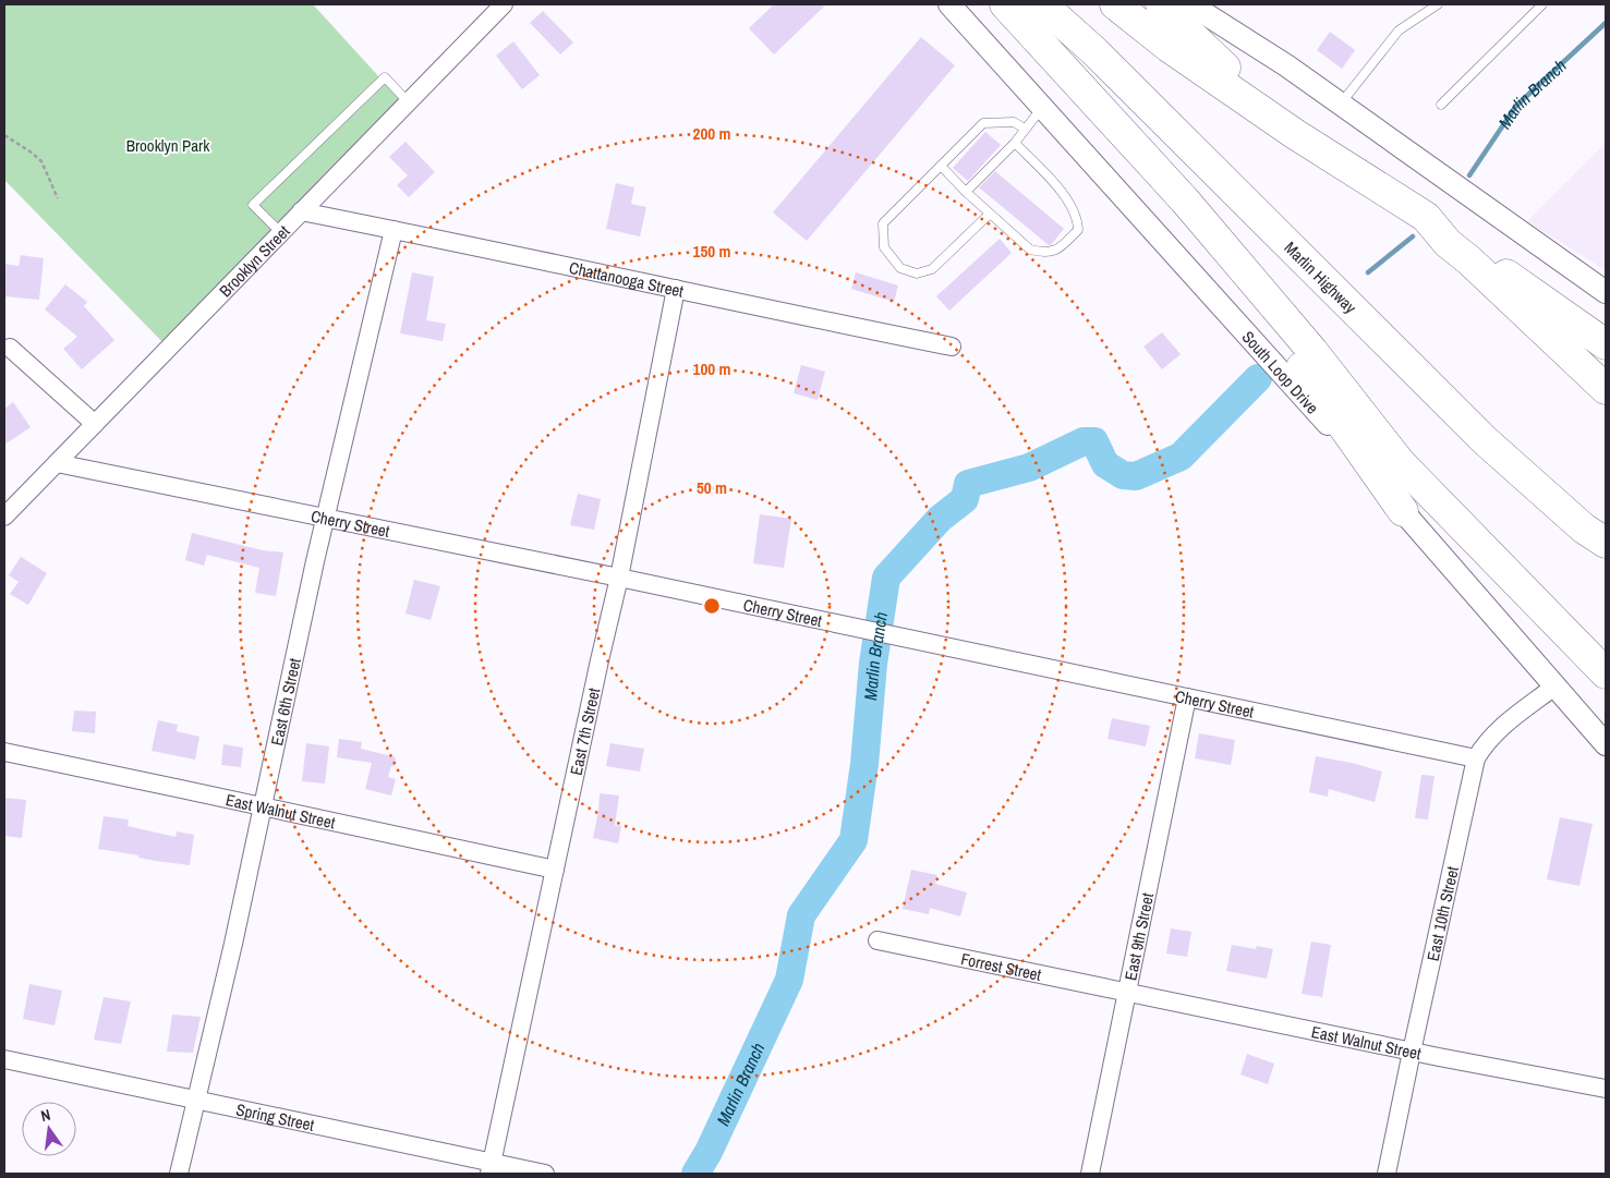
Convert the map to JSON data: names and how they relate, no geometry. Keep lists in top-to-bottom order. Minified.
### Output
{"streets":{"highway":["Marlin Highway"],"street":["Brooklyn Street","Chattanooga Street","South Loop Drive","Cherry Street","East 6th Street","East 7th Street","East Walnut Street","East 10th Street","East 9th Street","Forrest Street","Spring Street"]},"crossings":[["Brooklyn Street","Chattanooga Street"],["Brooklyn Street","Cherry Street"],["Chattanooga Street","East 6th Street"],["Chattanooga Street","East 7th Street"],["South Loop Drive","East 10th Street"],["Cherry Street","East 6th Street"],["Cherry Street","East 7th Street"],["Cherry Street","East 10th Street"],["Cherry Street","East 9th Street"],["East 6th Street","East Walnut Street"],["East 6th Street","Spring Street"],["East 7th Street","East Walnut Street"],["East 7th Street","Spring Street"],["East Walnut Street","East 10th Street"],["East Walnut Street","East 9th Street"],["East Walnut Street","Forrest Street"],["East 9th Street","Forrest Street"]],"water":["Marlin Branch"],"parks":["Brooklyn Park"],"north":"top","rings":["200 m","150 m","100 m","50 m"]}
